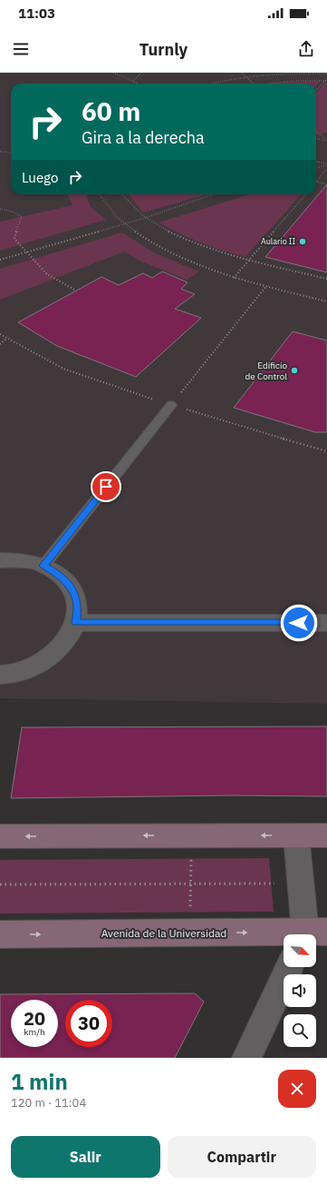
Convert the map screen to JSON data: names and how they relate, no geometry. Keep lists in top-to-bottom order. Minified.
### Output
{"streets":{"main road":["Avenida de la Universidad"]},"places":["Aulario II","Edificio de Control"],"north":"bottom right","page":{"status":"11:03","header":"Turnly","turn":["60 m","Gira a la derecha"],"then":"Luego","speed":"20 km/h","limit":"30","heading":["1 min","120 m · 11:04"],"buttons":["Salir","Compartir"]}}
